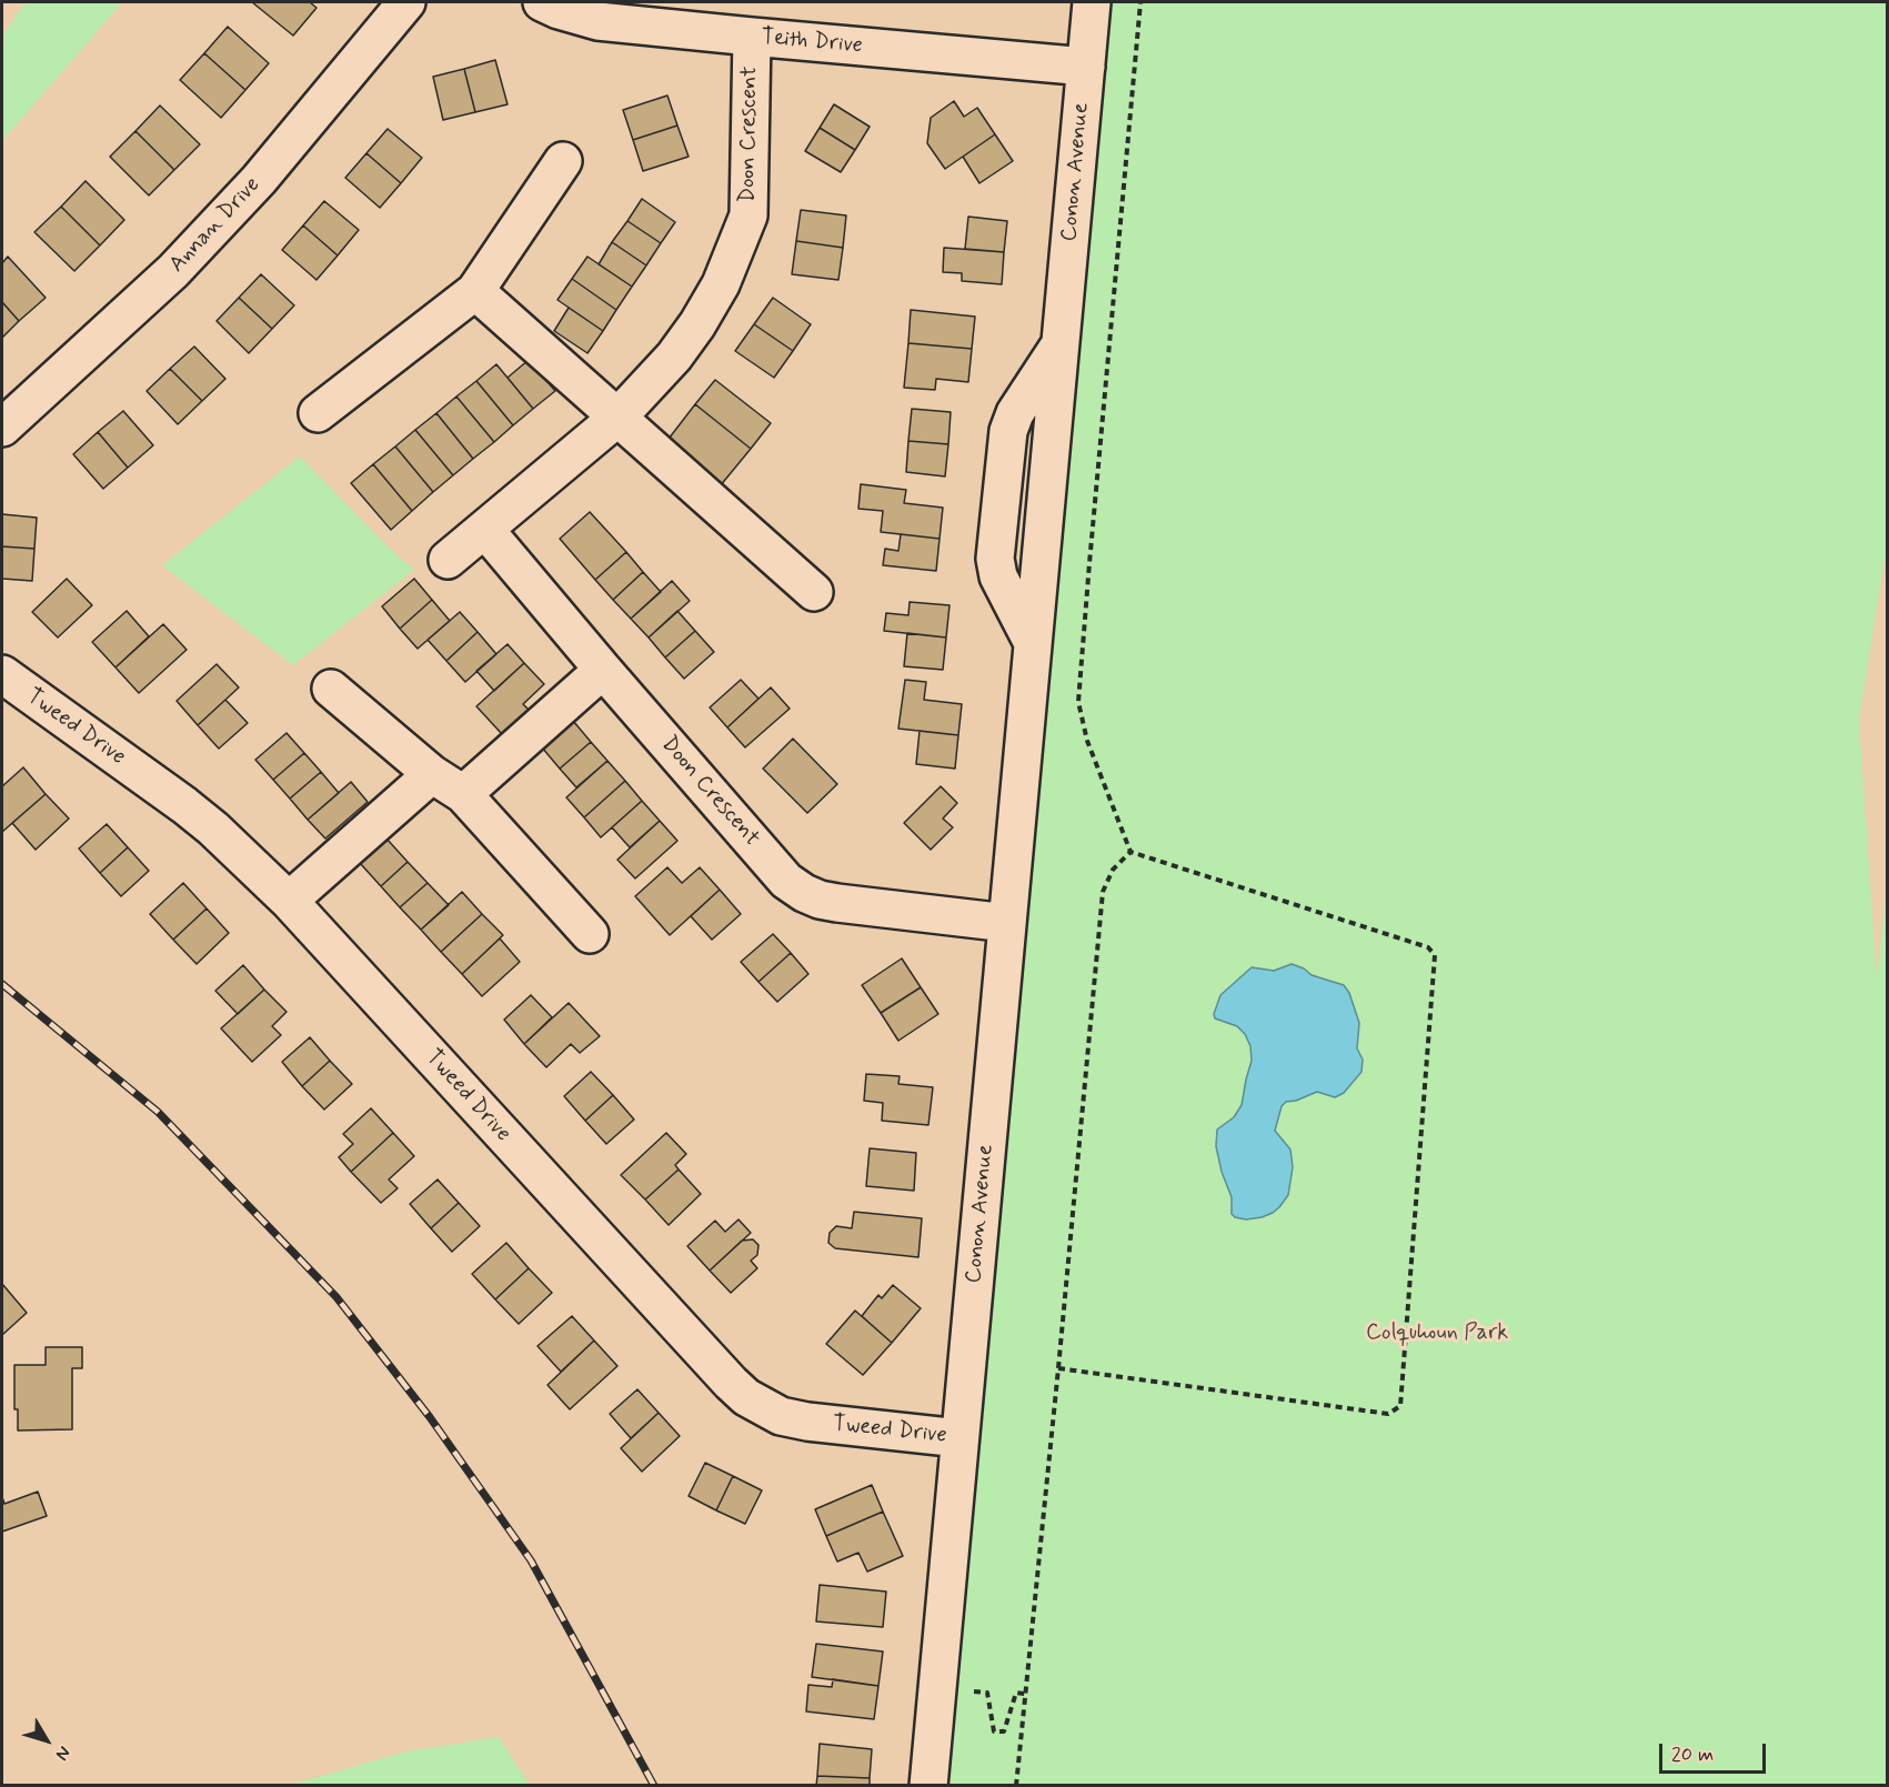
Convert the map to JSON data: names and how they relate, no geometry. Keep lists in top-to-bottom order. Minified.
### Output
{"streets":{"street":["Teith Drive","Doon Crescent","Conon Avenue","Annan Drive","Tweed Drive"]},"crossings":[["Teith Drive","Doon Crescent"],["Teith Drive","Conon Avenue"],["Doon Crescent","Conon Avenue"],["Conon Avenue","Tweed Drive"]],"parks":["Colquhoun Park"],"scale_bar":"20 m","north":"bottom right"}
